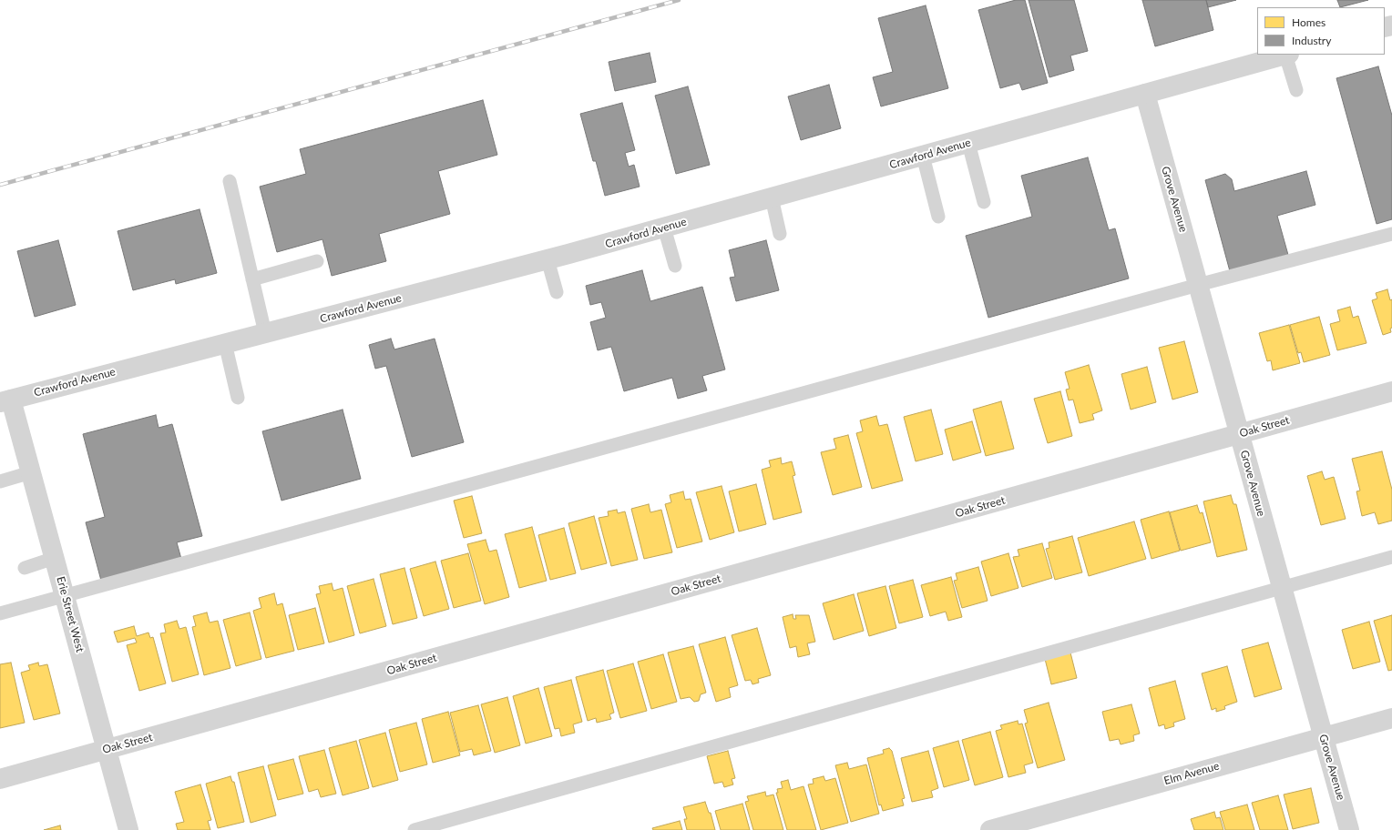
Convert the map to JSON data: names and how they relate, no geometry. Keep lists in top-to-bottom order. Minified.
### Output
{"streets":{"street":["Crawford Avenue","Grove Avenue","Oak Street","Erie Street West","Elm Avenue"]},"crossings":[["Crawford Avenue","Grove Avenue"],["Crawford Avenue","Erie Street West"],["Grove Avenue","Oak Street"],["Grove Avenue","Elm Avenue"],["Oak Street","Erie Street West"]],"legend":["Homes","Industry"]}
